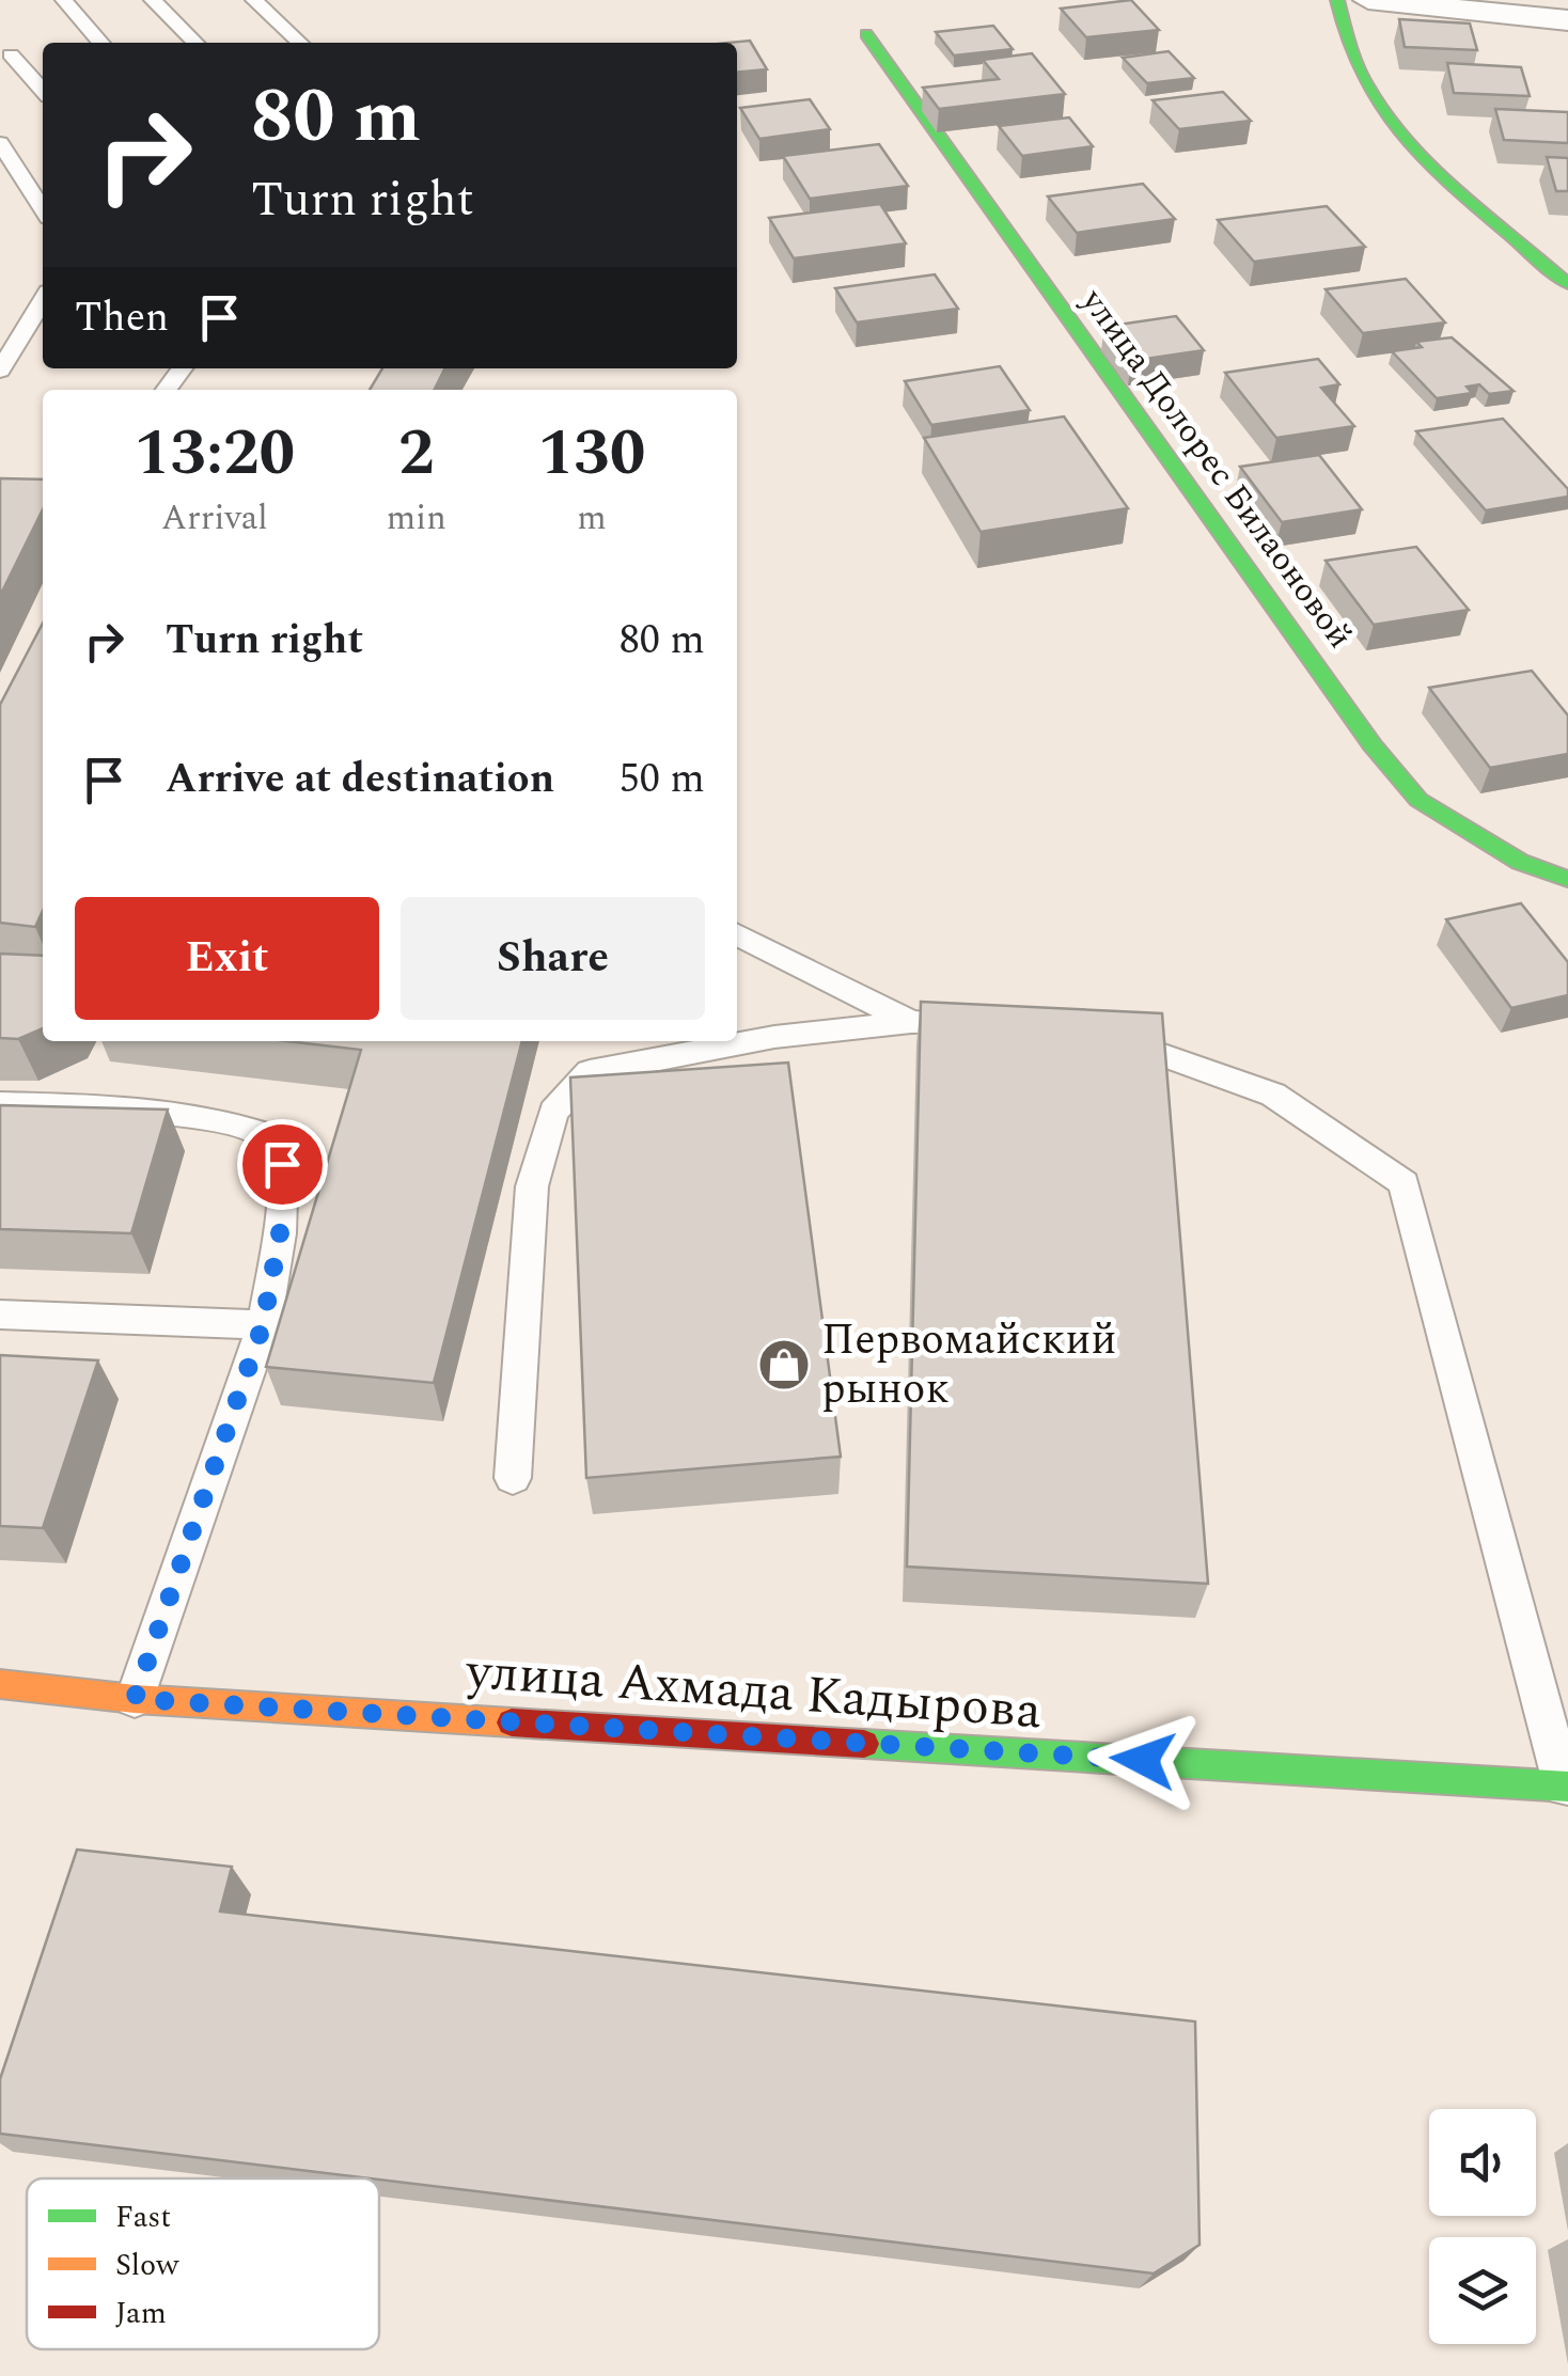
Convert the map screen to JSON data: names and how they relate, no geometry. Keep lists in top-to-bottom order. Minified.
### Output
{"streets":{"street":["улица Долорес Билаоновой","улица Ахмада Кадырова"]},"places":{"shop":["Первомайский рынок"]},"legend":["Fast","Slow","Jam"],"page":{"turn":["80 m","Turn right"],"then":"Then","eta":["13:20","Arrival","2","min","130","m"],"list":[{"name":"Turn right","value":"80 m"},{"name":"Arrive at destination","value":"50 m"}],"buttons":["Exit","Share"]}}
